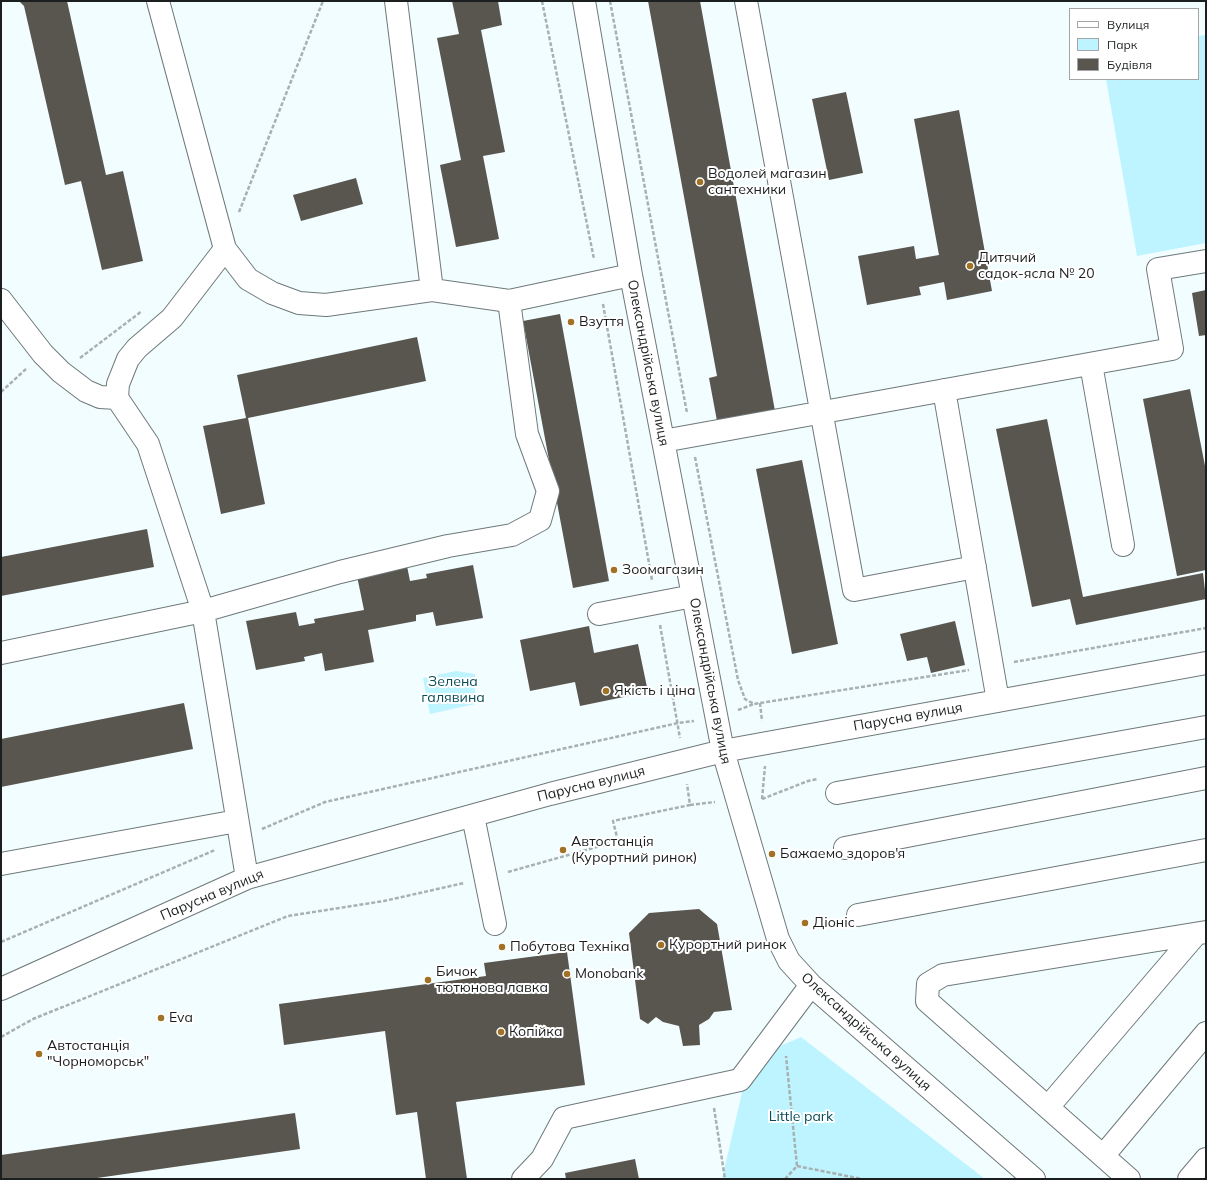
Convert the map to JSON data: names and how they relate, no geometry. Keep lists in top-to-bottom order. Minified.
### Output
{"streets":{"street":["Олександрійська вулиця","Парусна вулиця"]},"crossings":[["Олександрійська вулиця","Парусна вулиця"]],"parks":["Зелена галявина","Little park"],"places":["Водолей магазин сантехники","Дитячий садок-ясла № 20","Взуття","Зоомагазин","Якість і ціна","Автостанція (Курортний ринок)","Бажаемо здоров'я","Діоніс","Курортний ринок","Побутова Техніка","Monobank","Бичок тютюнова лавка","Eva","Копійка","Автостанція \"Чорноморськ\""],"legend":["Вулиця","Парк","Будівля"]}
